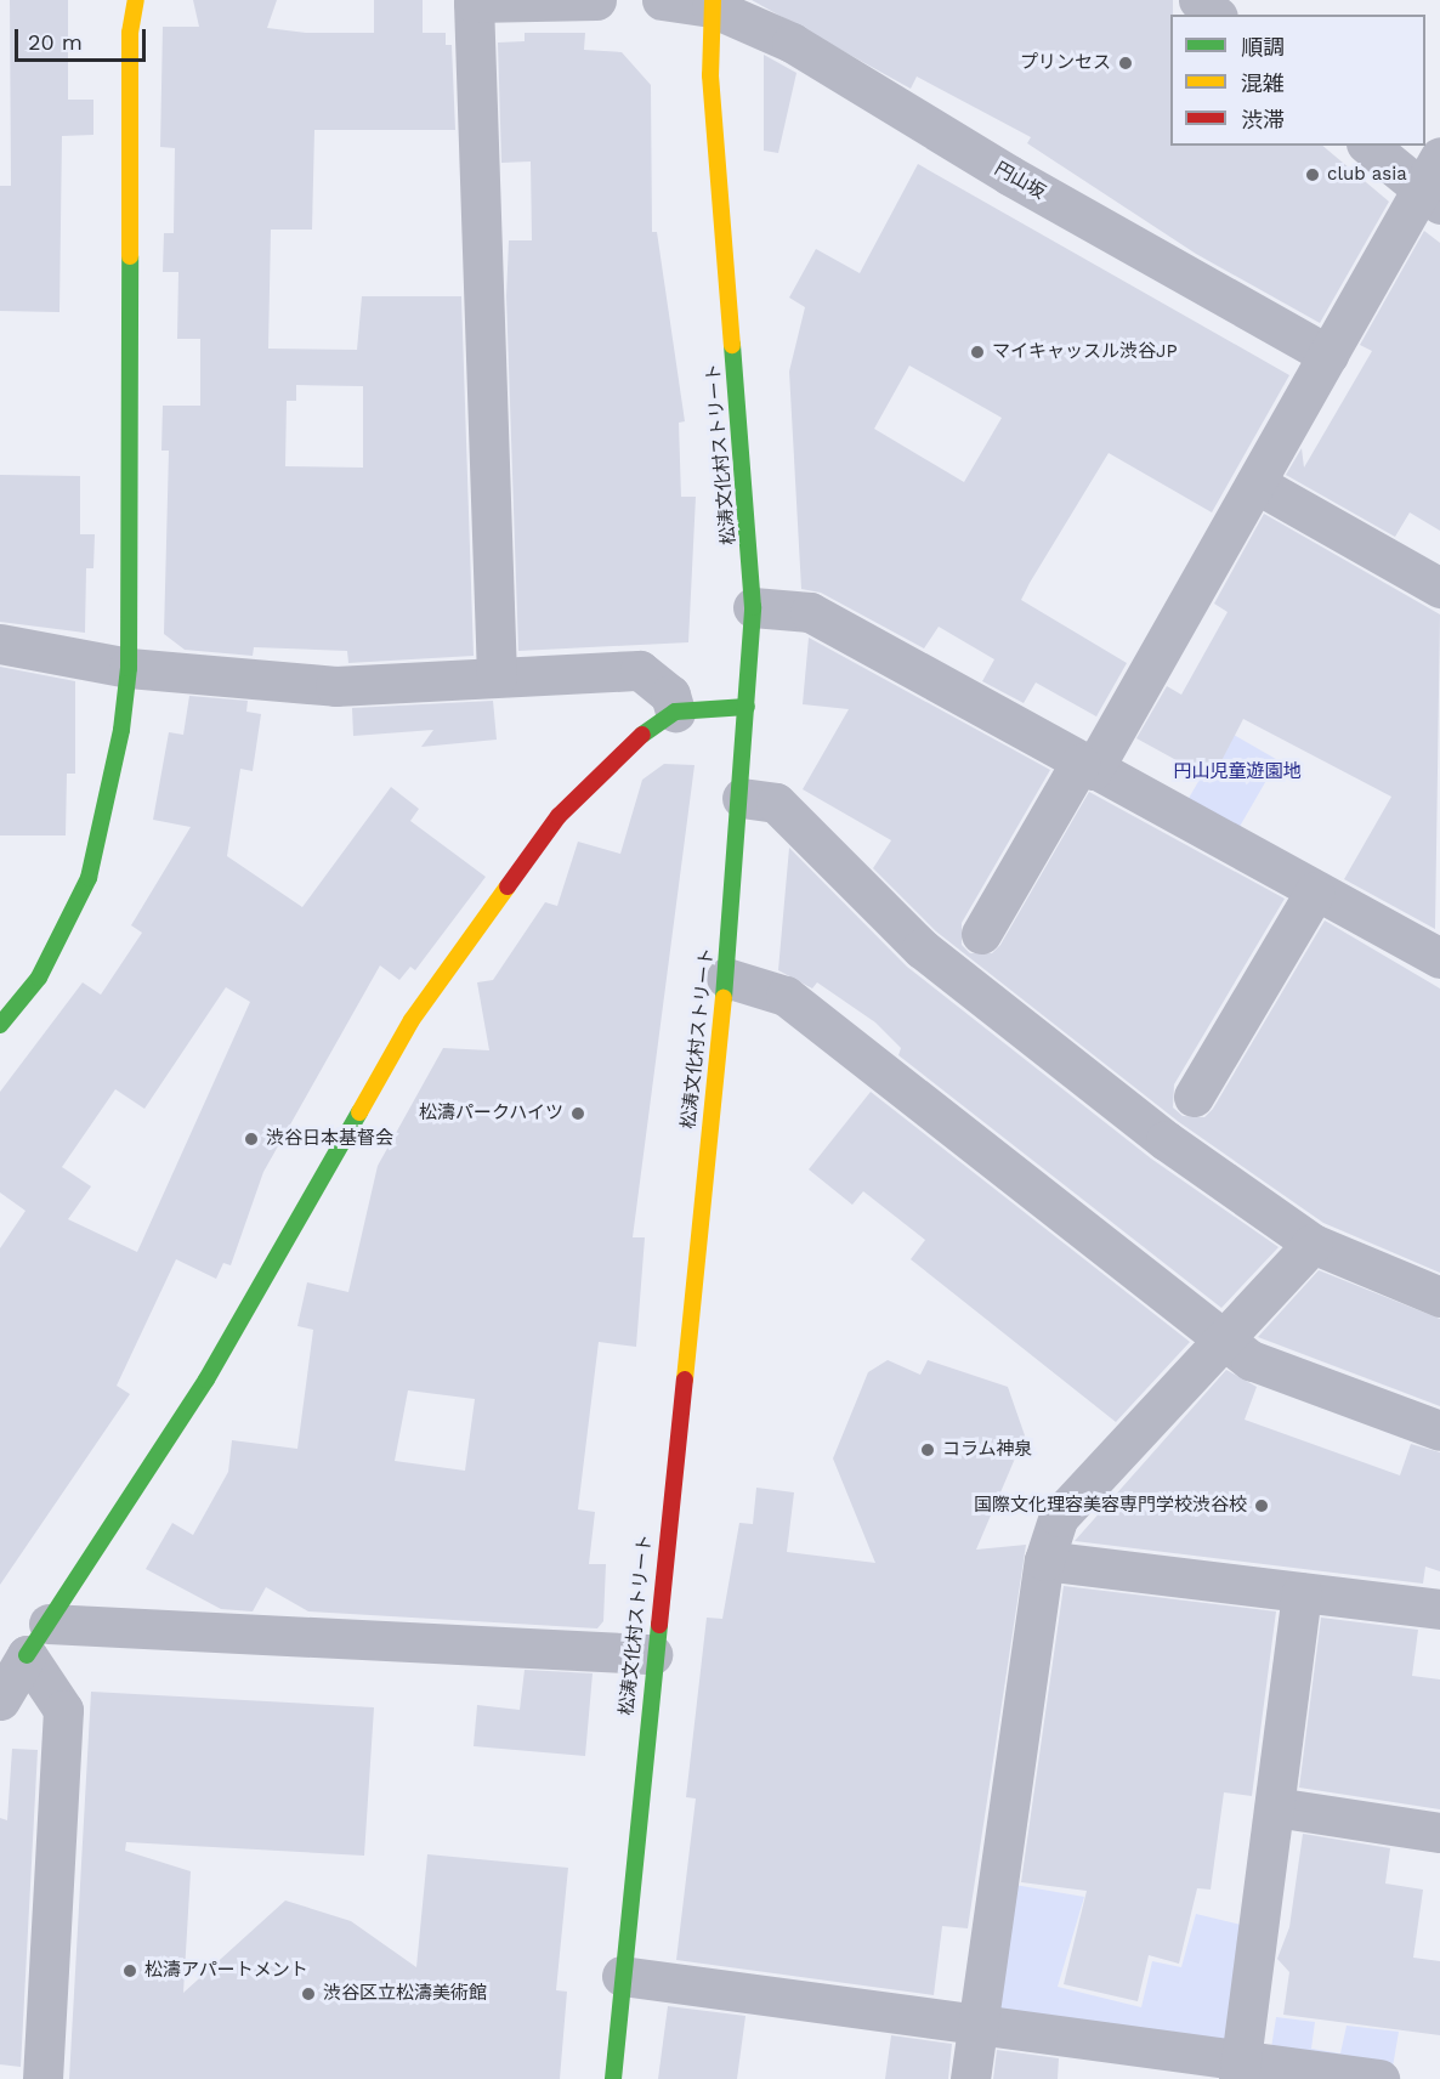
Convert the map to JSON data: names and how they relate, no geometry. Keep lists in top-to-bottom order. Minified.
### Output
{"streets":{"street":["円山坂","松涛文化村ストリート"]},"crossings":[["円山坂","松涛文化村ストリート"]],"parks":["円山児童遊園地"],"places":["プリンセス","club asia","マイキャッスル渋谷JP","松濤パークハイツ","渋谷日本基督会","コラム神泉","国際文化理容美容専門学校渋谷校","松濤アパートメント","渋谷区立松濤美術館"],"legend":["順調","混雑","渋滞"],"scale_bar":"20 m"}
